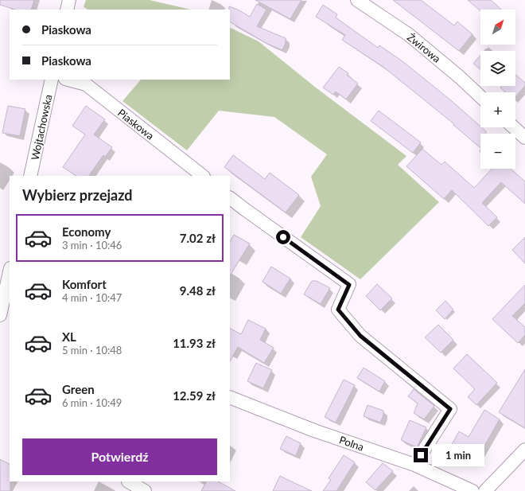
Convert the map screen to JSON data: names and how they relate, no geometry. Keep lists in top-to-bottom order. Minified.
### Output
{"streets":{"street":["Żwirowa","Piaskowa","Wojtachowska","Polna"]},"north":"top right","page":{"map_buttons":["+","−"],"banner":["Piaskowa","Piaskowa"],"heading":"Wybierz przejazd","list":[{"name":"Economy","note":"3 min · 10:46","value":"7.02 zł"},{"name":"Komfort","note":"4 min · 10:47","value":"9.48 zł"},{"name":"XL","note":"5 min · 10:48","value":"11.93 zł"},{"name":"Green","note":"6 min · 10:49","value":"12.59 zł"}],"buttons":"Potwierdź","bubble":"1 min"}}
